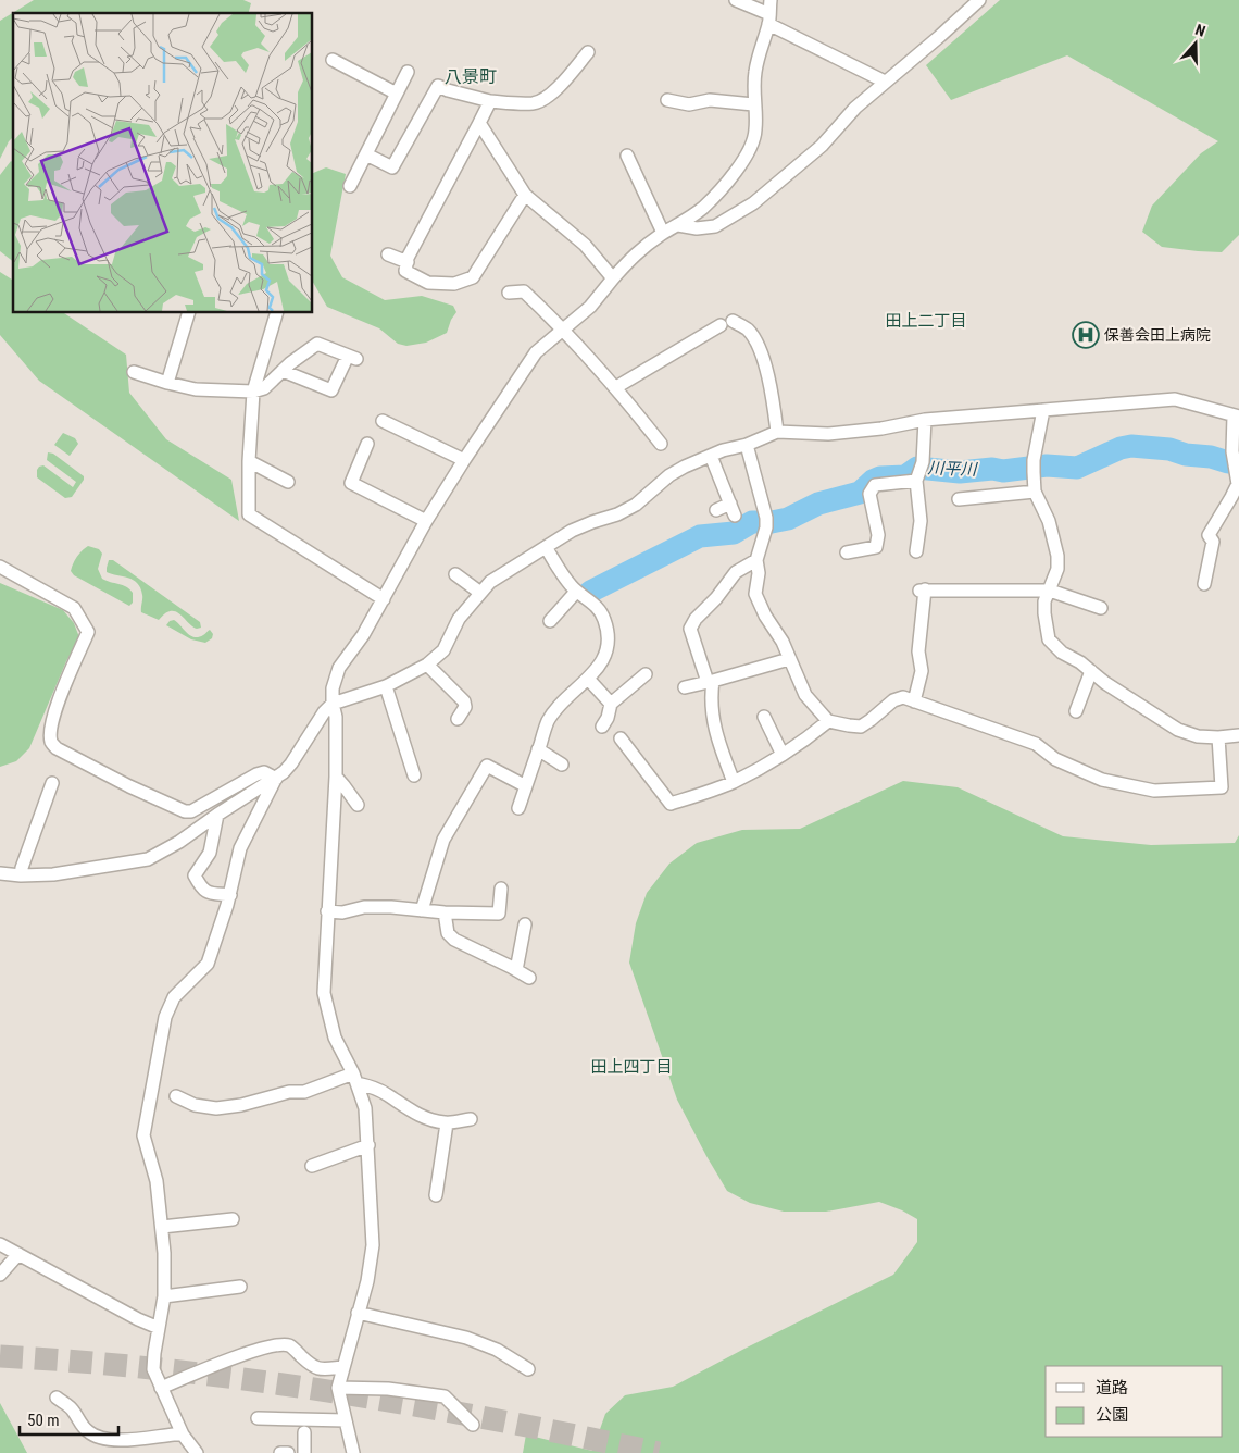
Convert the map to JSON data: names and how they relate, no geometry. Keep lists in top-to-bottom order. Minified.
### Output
{"districts":["八景町","田上二丁目","田上四丁目"],"water":["川平川"],"places":{"hospital":["保善会田上病院"]},"legend":["道路","公園"],"scale_bar":"50 m","north":"top"}
